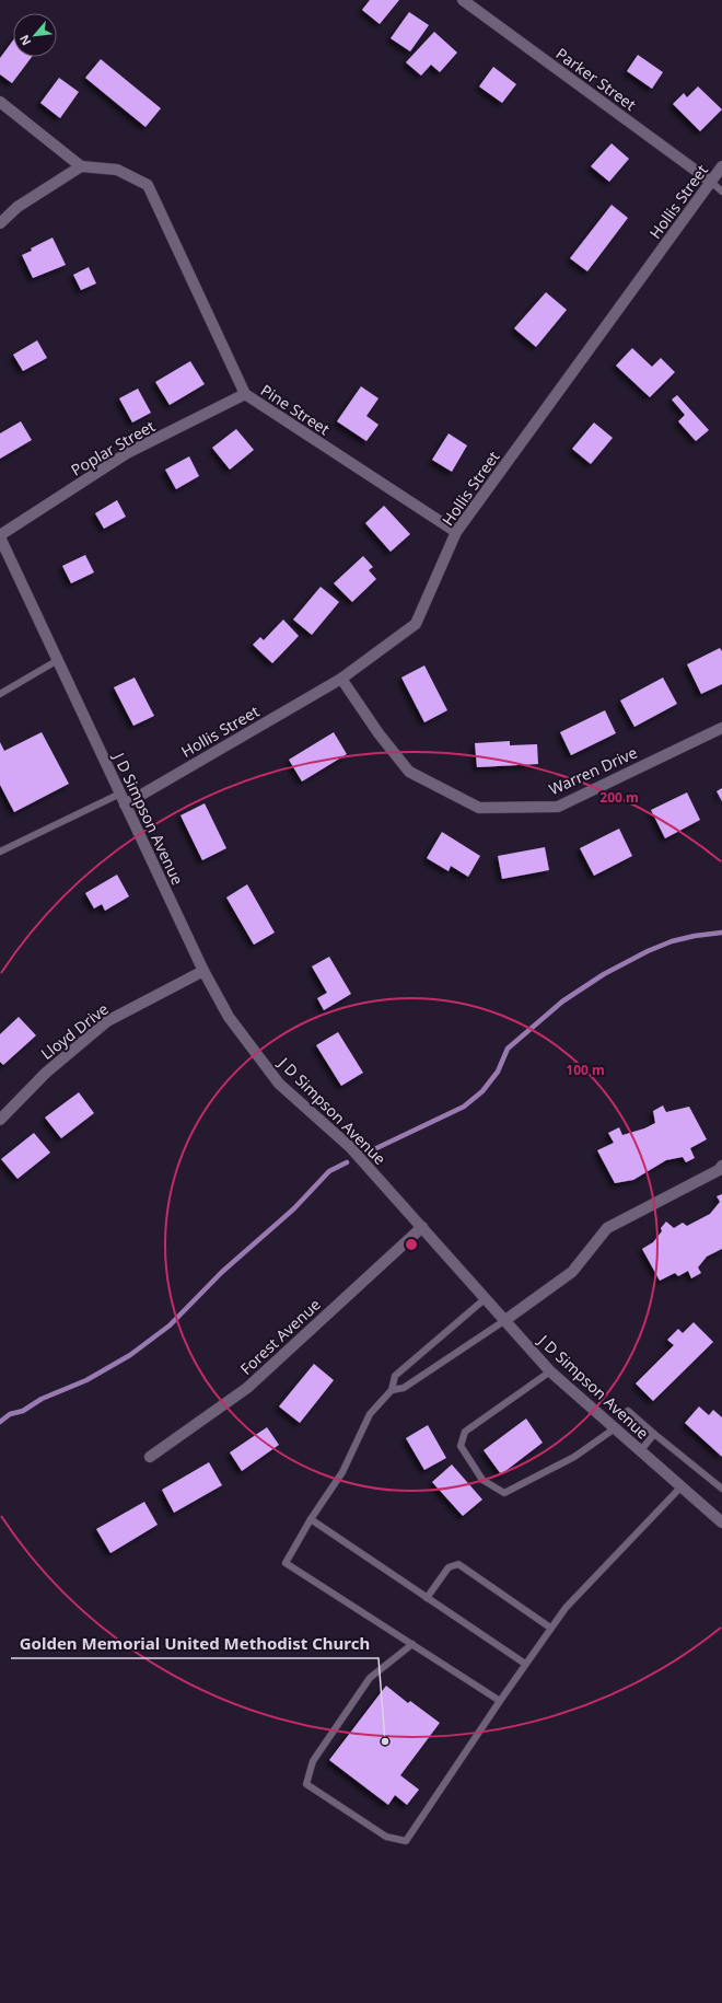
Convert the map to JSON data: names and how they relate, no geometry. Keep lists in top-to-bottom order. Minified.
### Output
{"streets":{"street":["Parker Street","Hollis Street","Pine Street","Poplar Street","Warren Drive","J D Simpson Avenue","Lloyd Drive","Forest Avenue"]},"crossings":[["Parker Street","Hollis Street"],["Hollis Street","Pine Street"],["Hollis Street","Warren Drive"],["Hollis Street","J D Simpson Avenue"],["Pine Street","Poplar Street"],["Poplar Street","J D Simpson Avenue"],["J D Simpson Avenue","Lloyd Drive"],["J D Simpson Avenue","Forest Avenue"]],"places":["Golden Memorial United Methodist Church"],"north":"bottom left","rings":["200 m","100 m"]}
